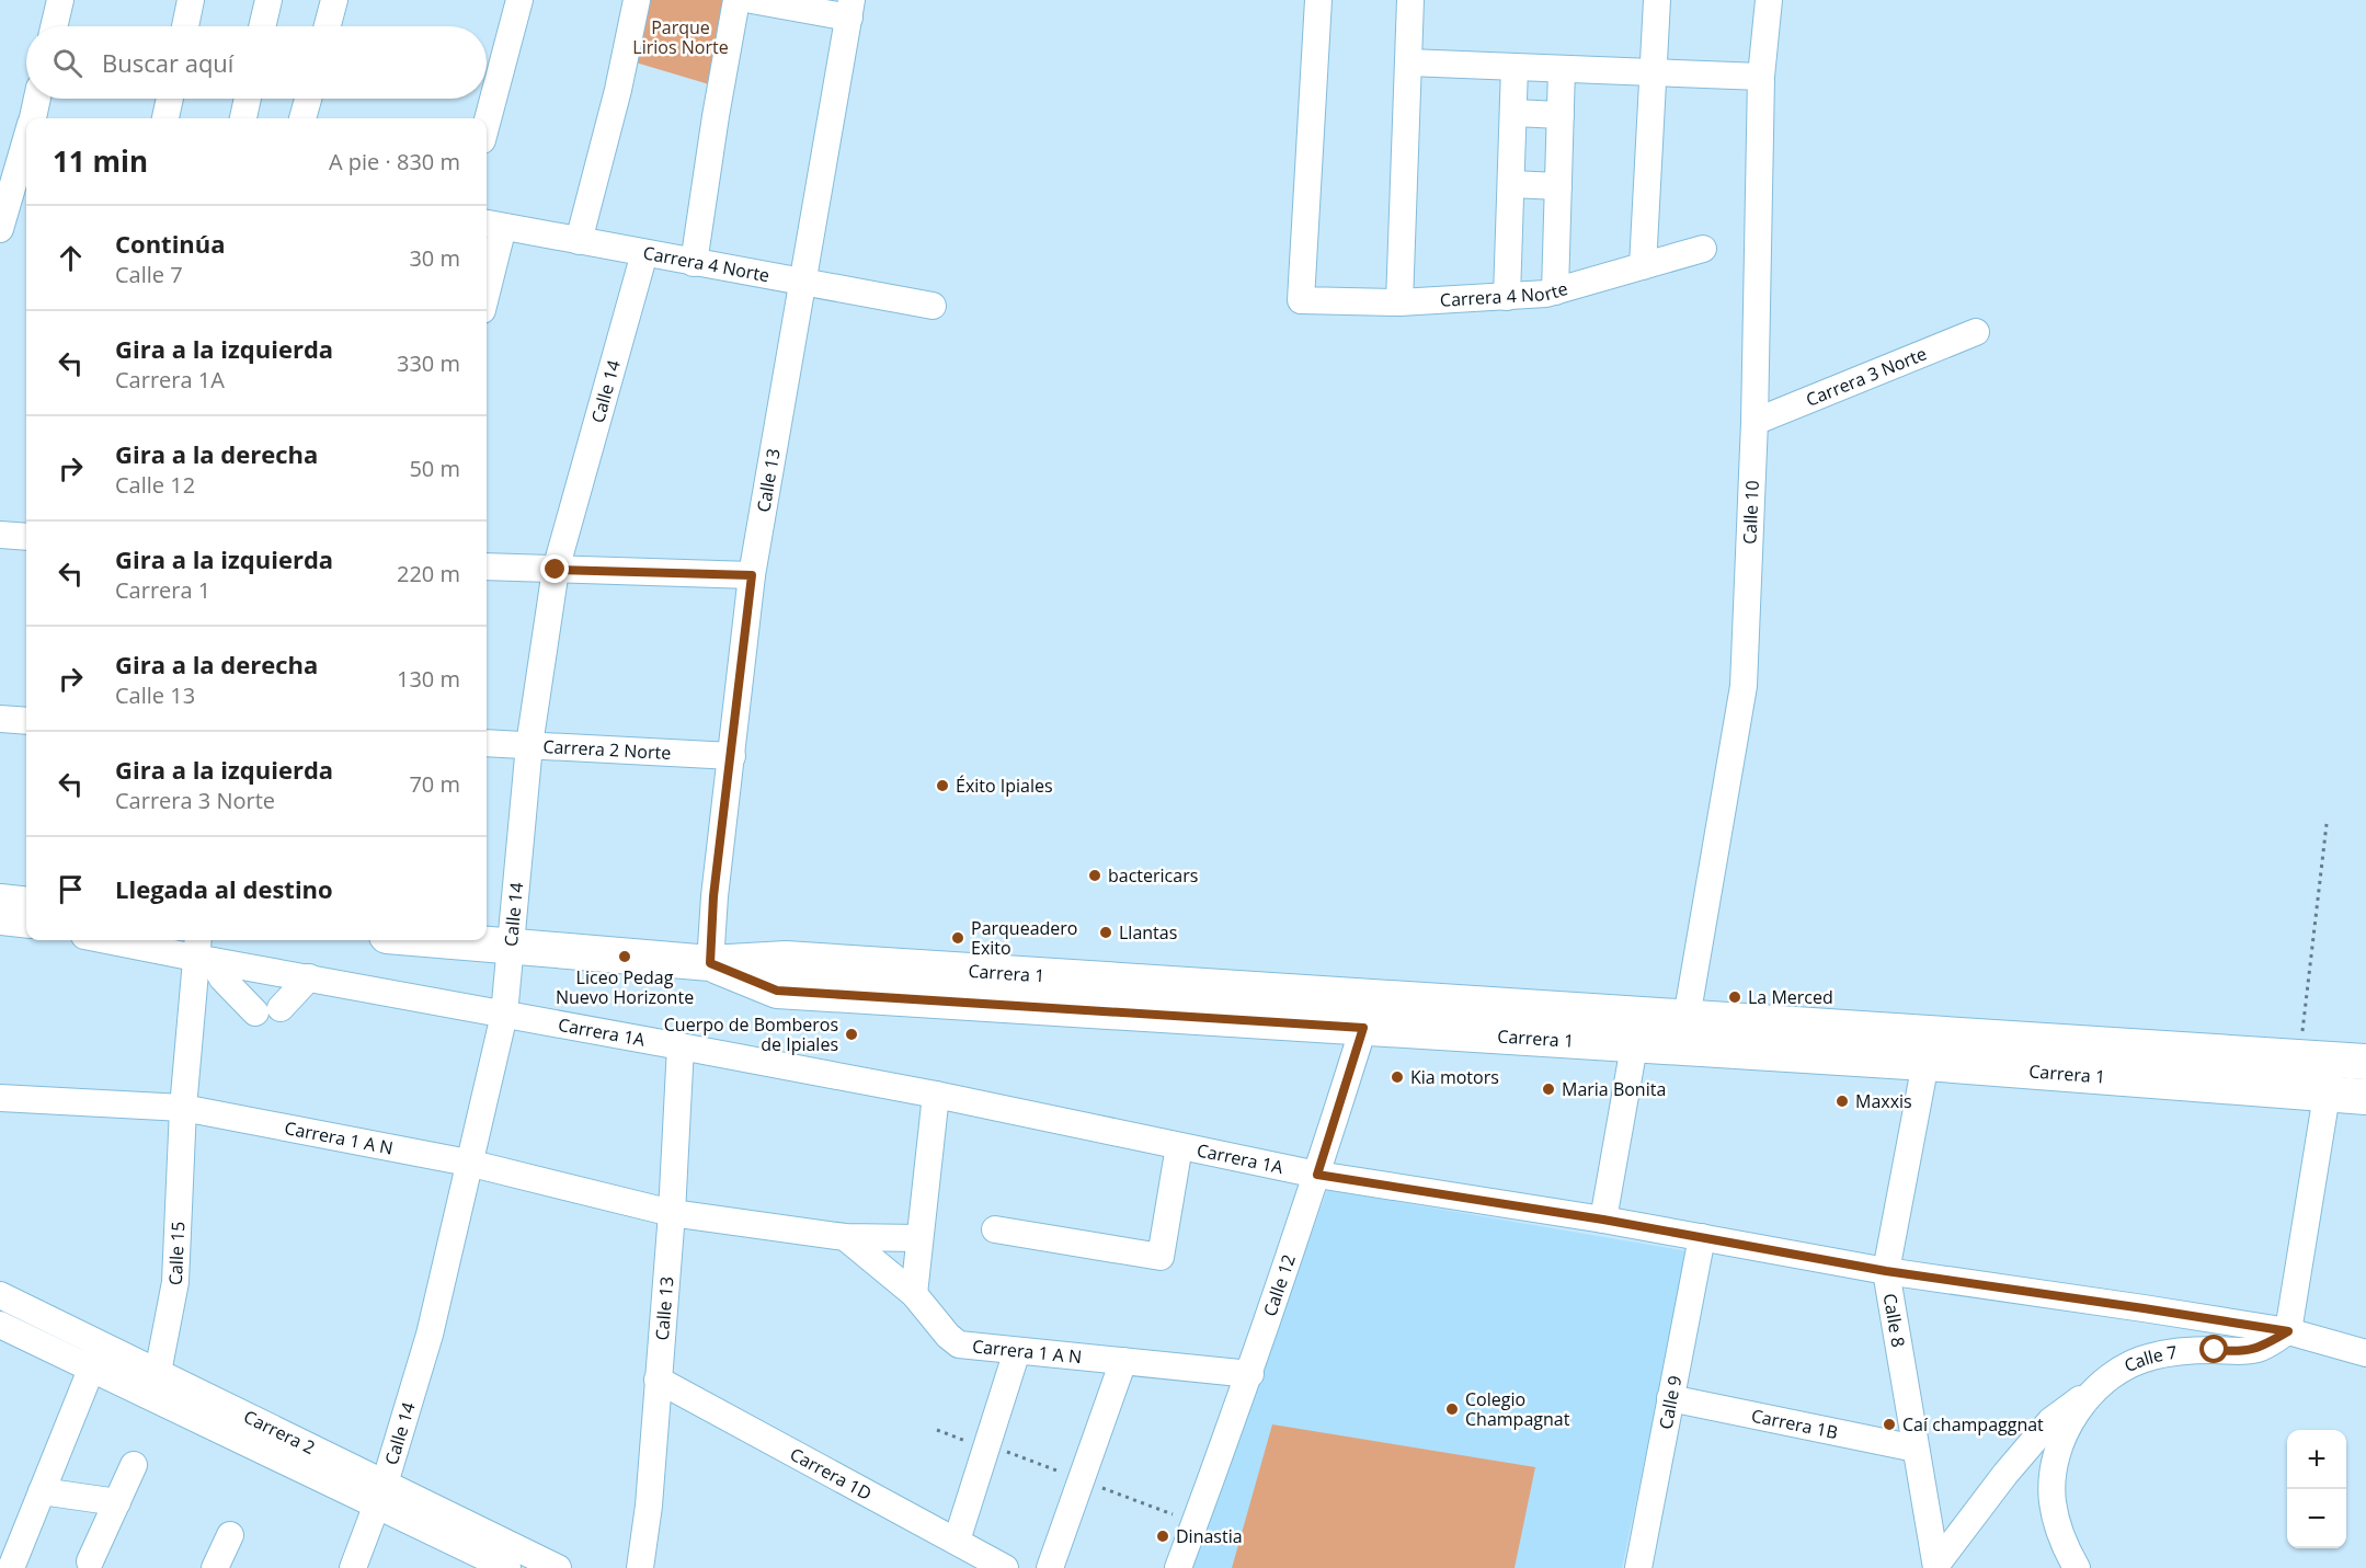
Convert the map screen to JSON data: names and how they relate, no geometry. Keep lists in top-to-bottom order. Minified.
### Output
{"streets":{"main road":["Carrera 1"],"street":["Carrera 4 Norte","Carrera 3 Norte","Calle 14","Calle 13","Calle 10","Carrera 2 Norte","Carrera 1A","Carrera 1 A N","Calle 15","Calle 12","Calle 8","Calle 7","Calle 9","Carrera 1B","Carrera 2","Carrera 1D"]},"crossings":[["Carrera 4 Norte","Calle 14"],["Carrera 4 Norte","Calle 13"],["Carrera 3 Norte","Calle 10"],["Calle 14","Carrera 2 Norte"],["Calle 14","Carrera 1"],["Calle 14","Carrera 1A"],["Calle 14","Carrera 1 A N"],["Calle 14","Carrera 2"],["Calle 13","Carrera 2 Norte"],["Calle 13","Carrera 1"],["Calle 13","Carrera 1A"],["Calle 13","Carrera 1 A N"],["Calle 13","Carrera 1D"],["Calle 10","Carrera 1"],["Carrera 1","Calle 12"],["Carrera 1","Calle 8"],["Carrera 1A","Calle 15"],["Carrera 1A","Calle 12"],["Carrera 1A","Calle 8"],["Carrera 1A","Calle 7"],["Carrera 1A","Calle 9"],["Carrera 1 A N","Calle 15"],["Carrera 1 A N","Calle 12"],["Calle 15","Carrera 2"],["Calle 8","Carrera 1B"],["Calle 9","Carrera 1B"]],"parks":["Parque Lirios Norte"],"places":["Éxito Ipiales","bactericars","Llantas","Parqueadero Exito","Liceo Pedag Nuevo Horizonte","La Merced","Cuerpo de Bomberos de Ipiales","Kia motors","Maria Bonita","Maxxis","Colegio Champagnat","Caí champaggnat","Dinastia"],"page":{"search":"Buscar aquí","heading":["11 min","A pie · 830 m"],"list":[["Continúa","Calle 7","30 m"],["Gira a la izquierda","Carrera 1A","330 m"],["Gira a la derecha","Calle 12","50 m"],["Gira a la izquierda","Carrera 1","220 m"],["Gira a la derecha","Calle 13","130 m"],["Gira a la izquierda","Carrera 3 Norte","70 m"],"Llegada al destino"],"map_buttons":["+","−"]}}
